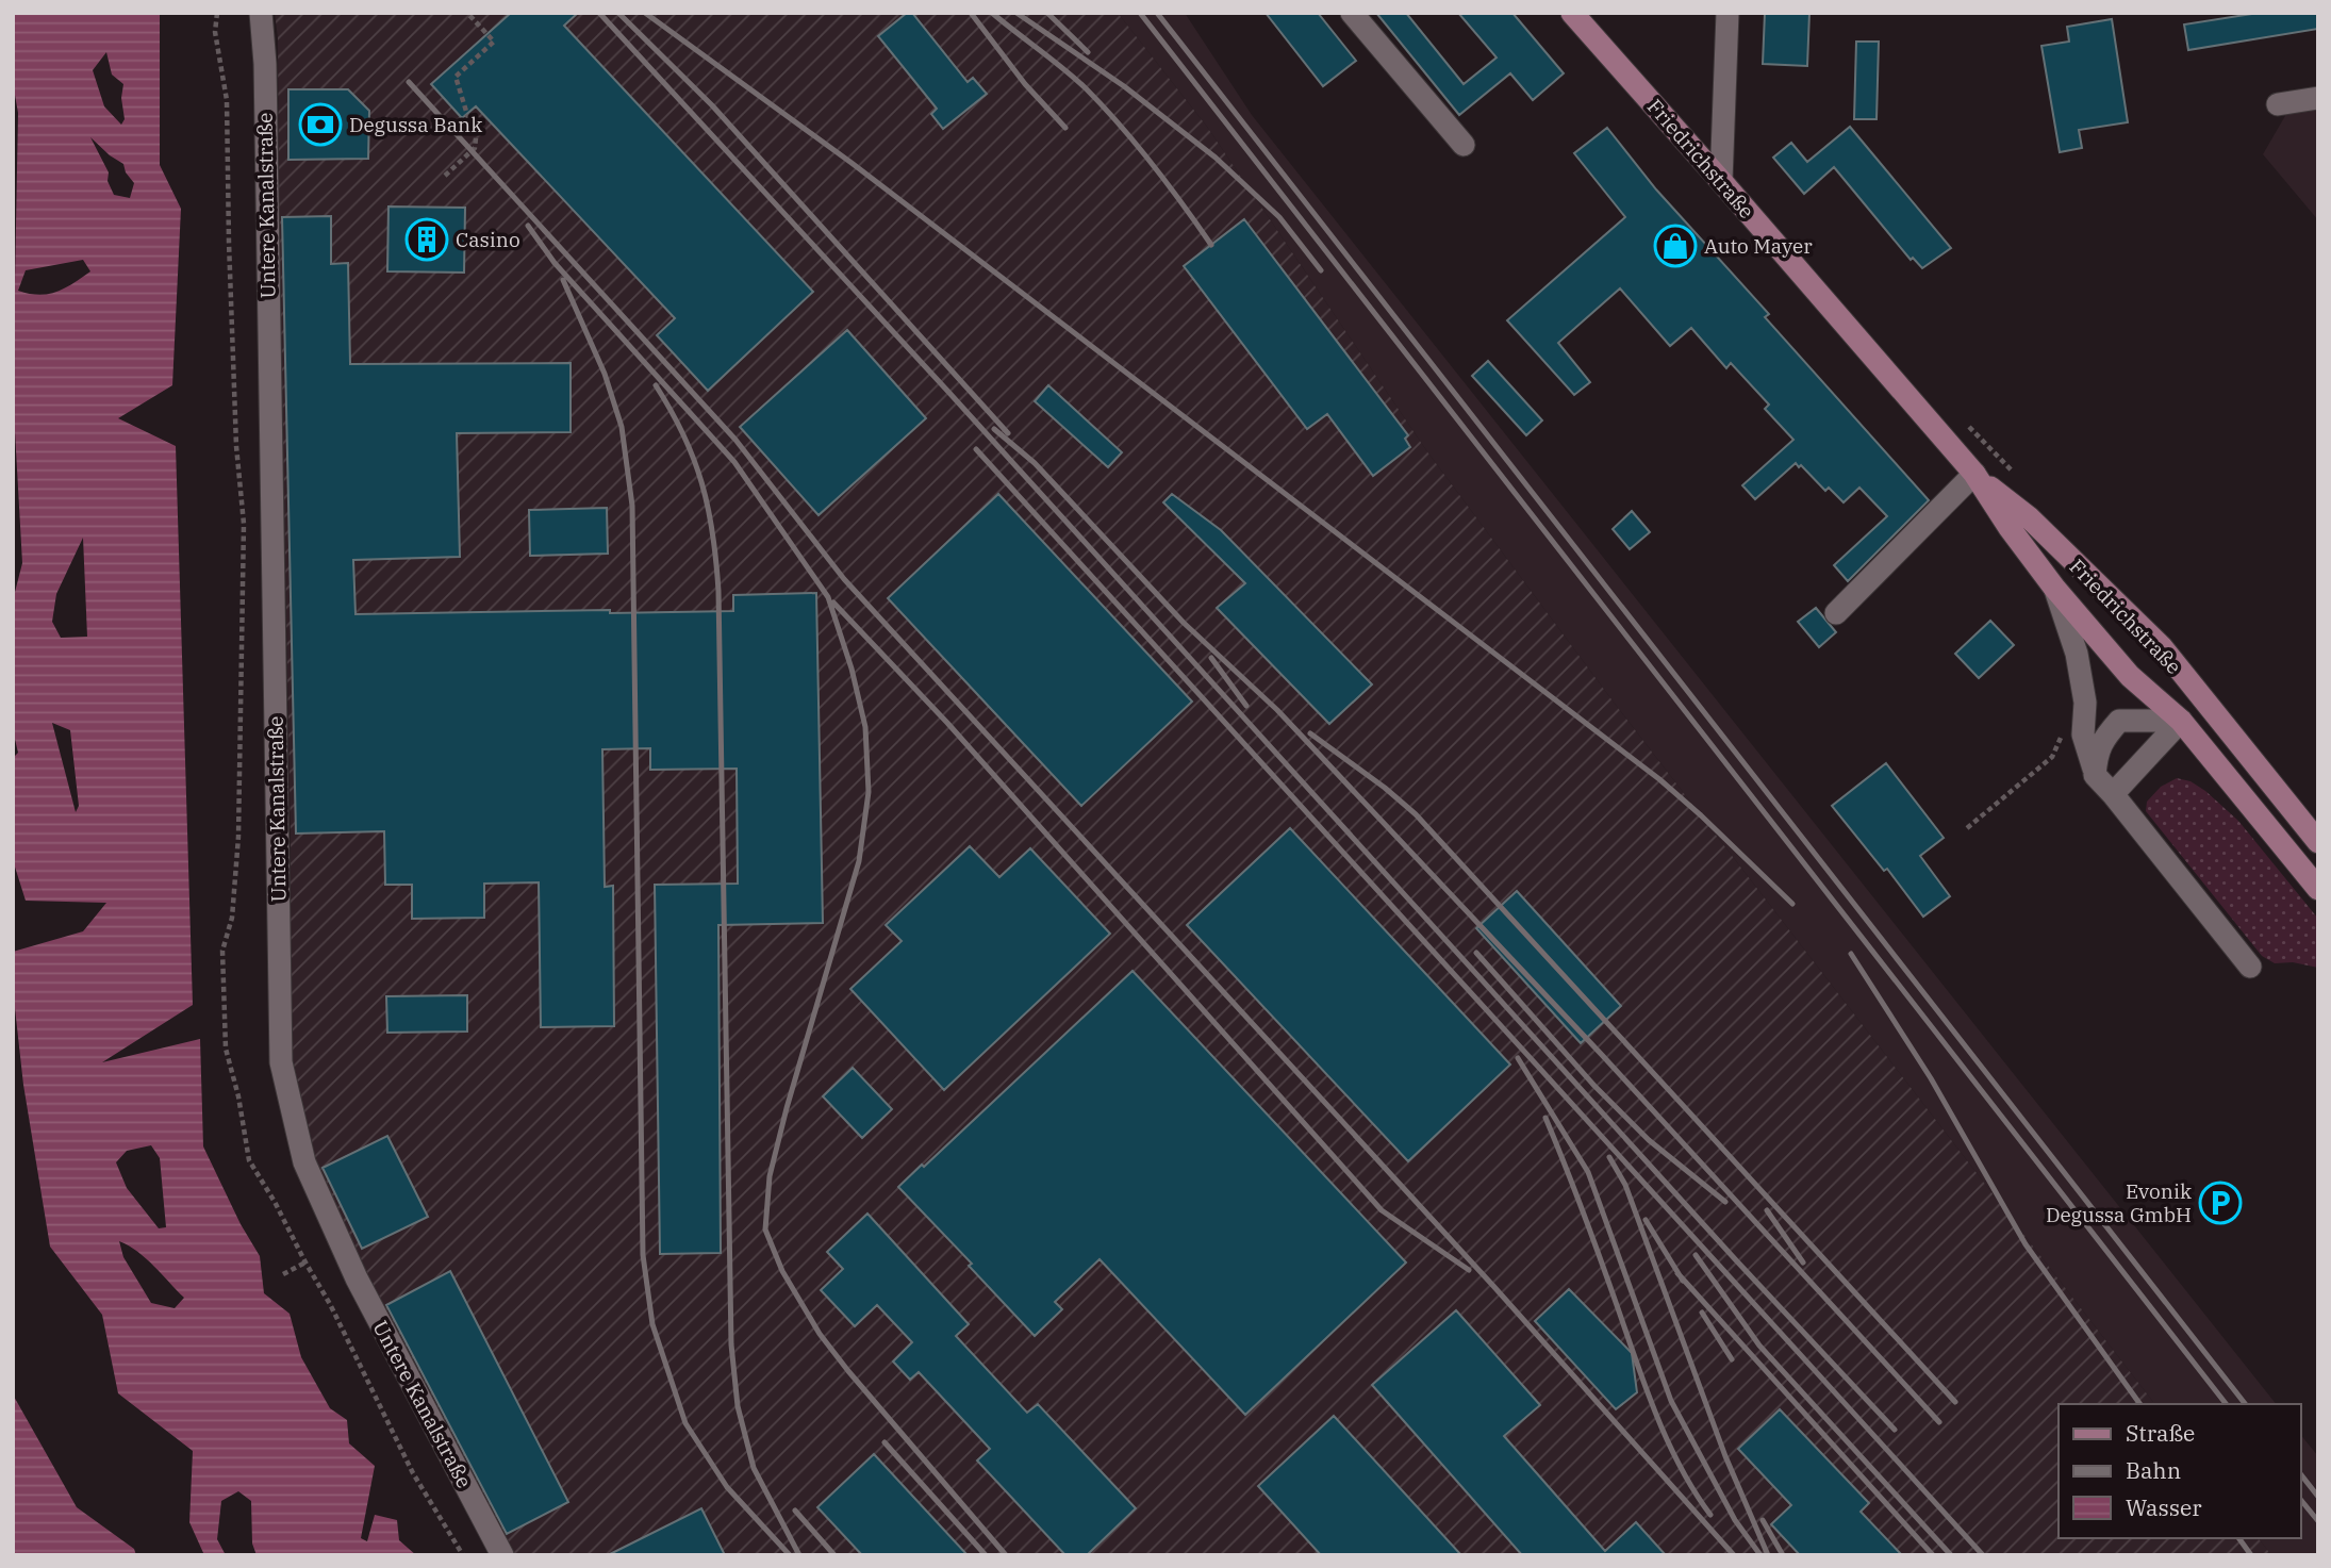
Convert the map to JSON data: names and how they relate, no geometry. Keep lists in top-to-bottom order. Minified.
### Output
{"streets":{"main road":["Friedrichstraße"],"street":["Untere Kanalstraße"]},"places":{"bank":["Degussa Bank"],"building":["Casino"],"shop":["Auto Mayer"],"parking":["Evonik Degussa GmbH"]},"legend":["Straße","Bahn","Wasser"]}
